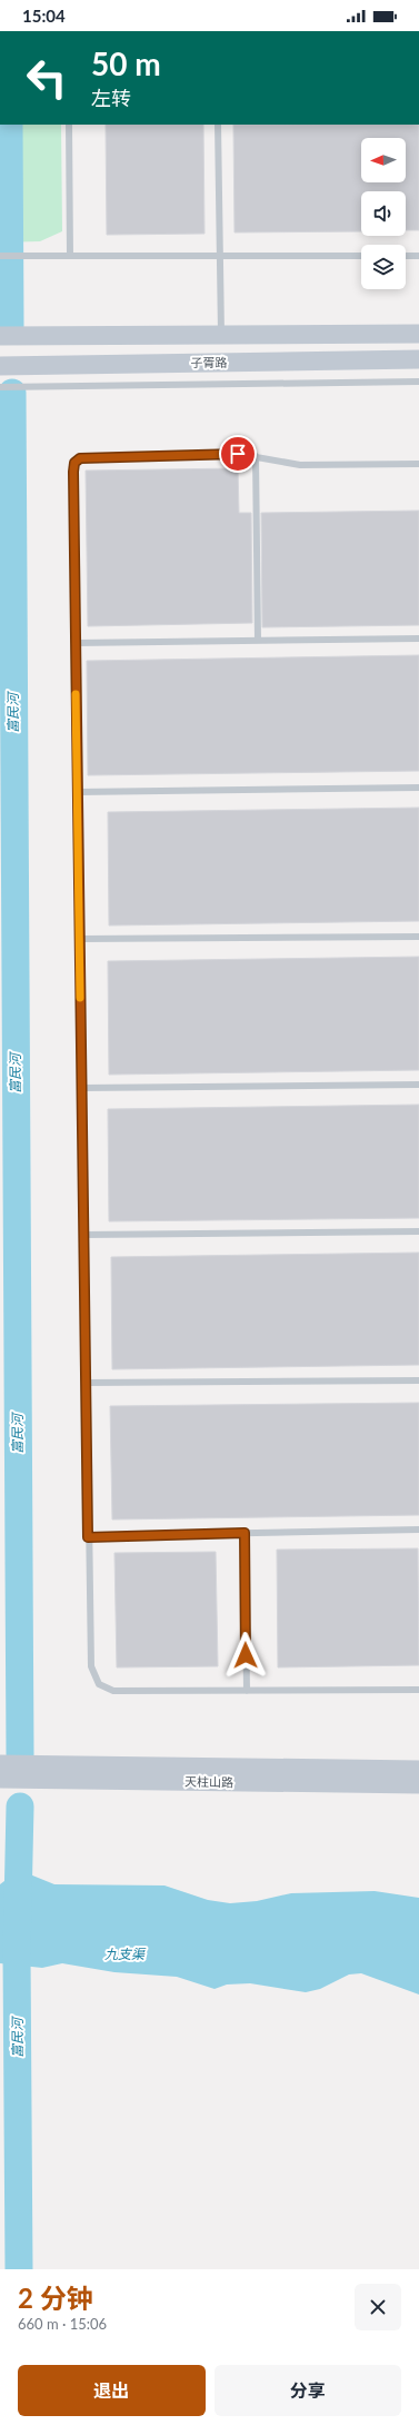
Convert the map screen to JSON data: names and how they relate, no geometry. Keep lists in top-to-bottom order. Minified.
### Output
{"streets":{"street":["子胥路","天柱山路"]},"water":["富民河","九支渠"],"north":"left","page":{"status":"15:04","turn":["50 m","左转"],"heading":["2 分钟","660 m · 15:06"],"buttons":["退出","分享"]}}
